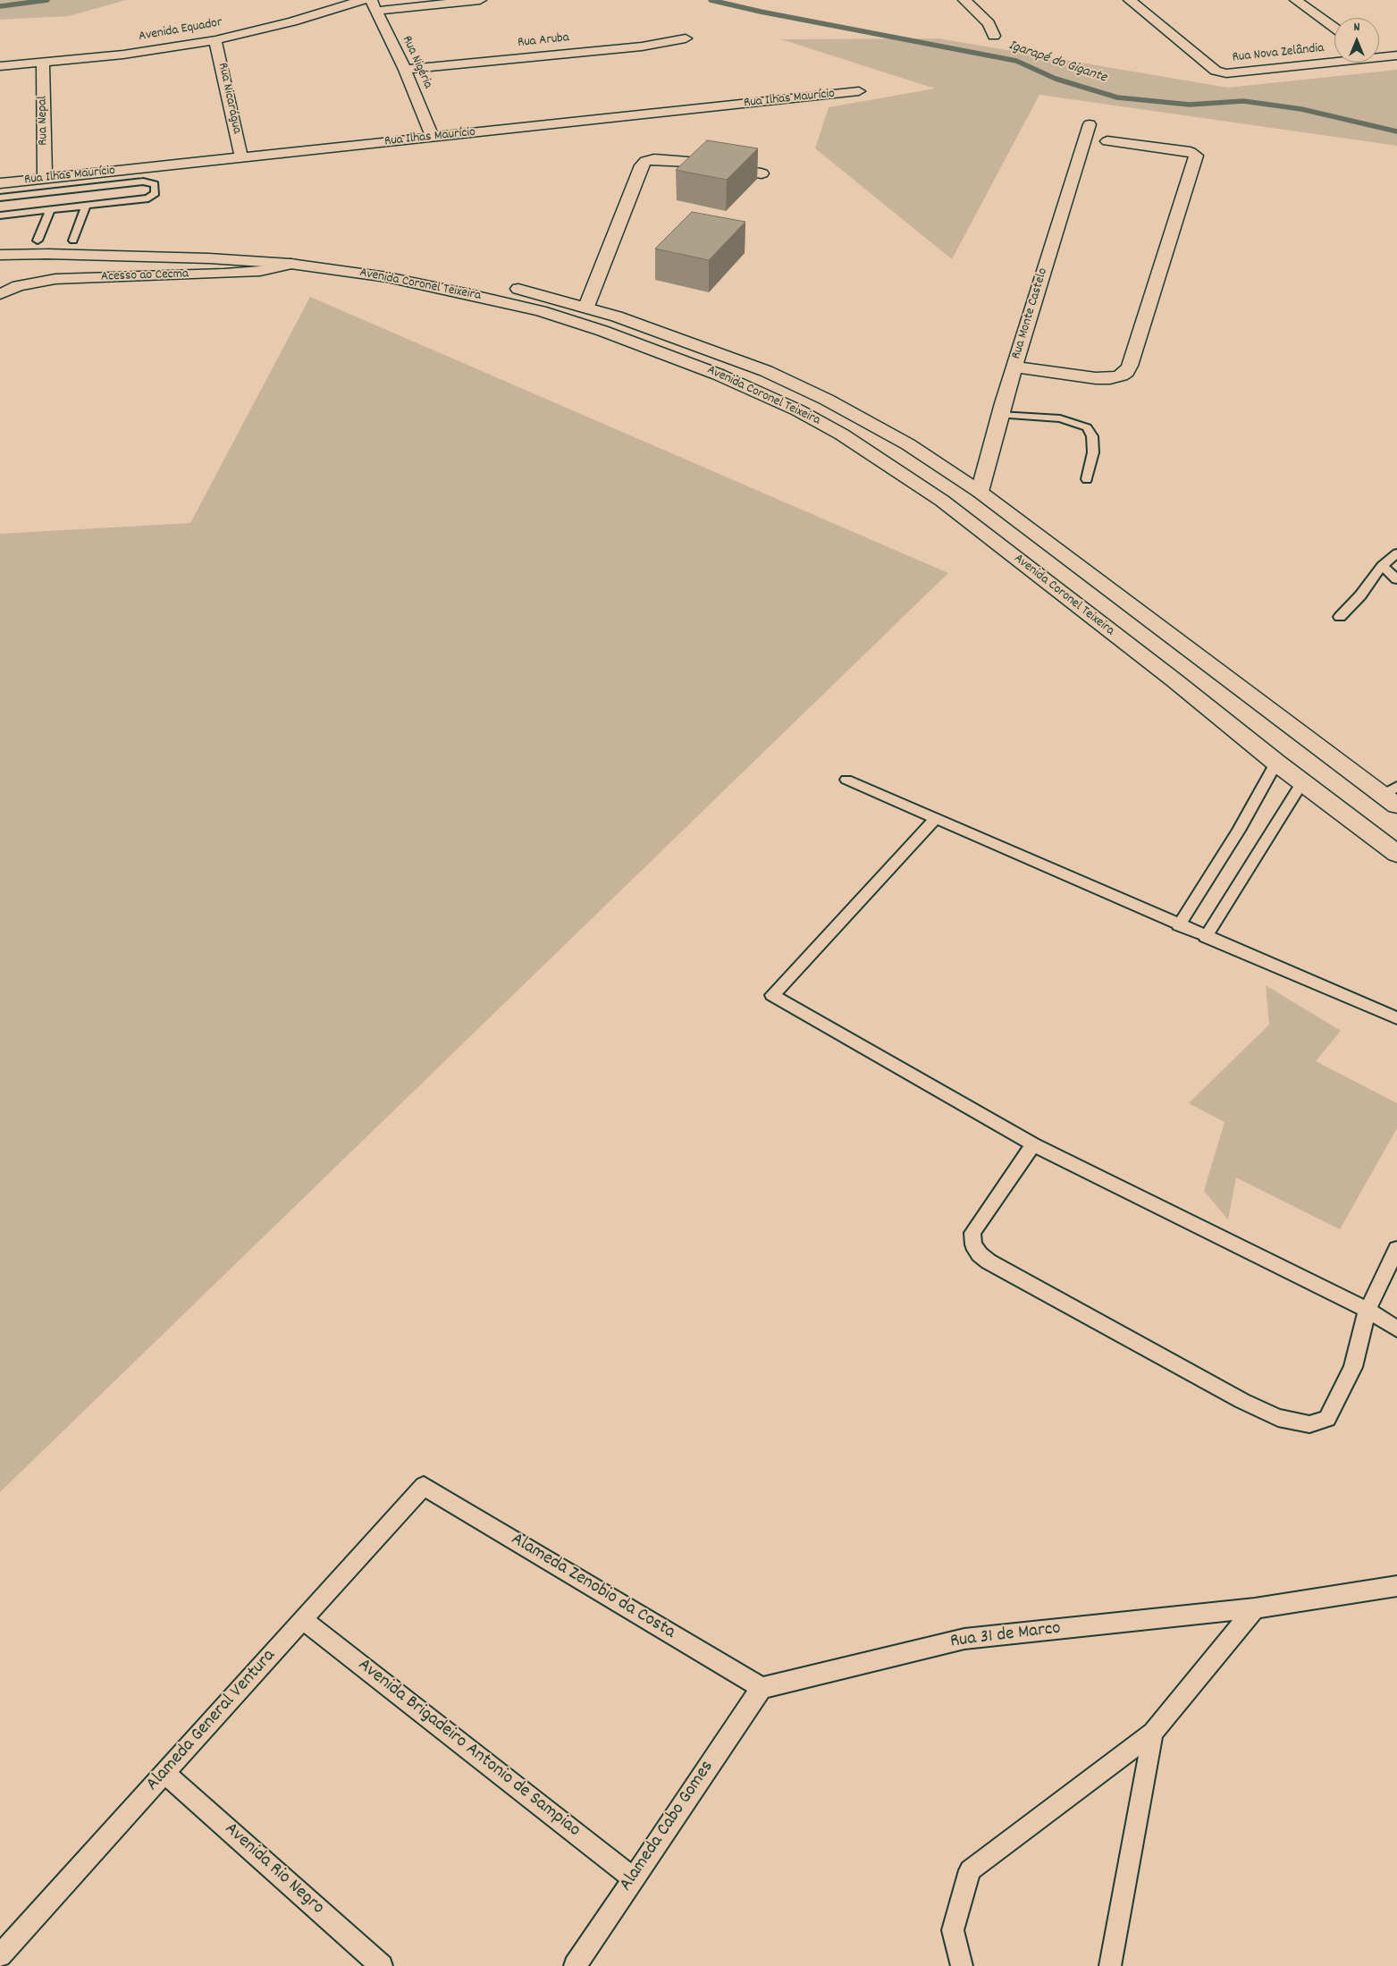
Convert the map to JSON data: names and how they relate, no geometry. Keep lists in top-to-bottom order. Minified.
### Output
{"streets":{"main road":["Avenida Equador","Rua Aruba","Rua Nova Zelândia","Rua Nigéria","Rua Nicarágua","Rua Ilhas Maurício","Rua Nepal","Acesso ao Cecma","Avenida Coronel Teixeira","Rua Monte Castelo"],"lane":["Alameda Zenobio da Costa","Rua 31 de Marco","Alameda General Ventura","Avenida Brigadeiro Antonio de Sampiao","Alameda Cabo Gomes","Avenida Rio Negro"]},"crossings":[["Avenida Equador","Rua Nicarágua"],["Avenida Equador","Rua Nepal"],["Rua Aruba","Rua Nigéria"],["Rua Nigéria","Rua Ilhas Maurício"],["Rua Nicarágua","Rua Ilhas Maurício"],["Rua Ilhas Maurício","Rua Nepal"],["Acesso ao Cecma","Avenida Coronel Teixeira"],["Avenida Coronel Teixeira","Rua Monte Castelo"],["Alameda Zenobio da Costa","Rua 31 de Marco"],["Alameda Zenobio da Costa","Alameda General Ventura"],["Alameda Zenobio da Costa","Alameda Cabo Gomes"],["Rua 31 de Marco","Alameda Cabo Gomes"],["Alameda General Ventura","Avenida Brigadeiro Antonio de Sampiao"],["Alameda General Ventura","Avenida Rio Negro"],["Avenida Brigadeiro Antonio de Sampiao","Alameda Cabo Gomes"]],"water":["Igarapé do Gigante"],"north":"top"}
